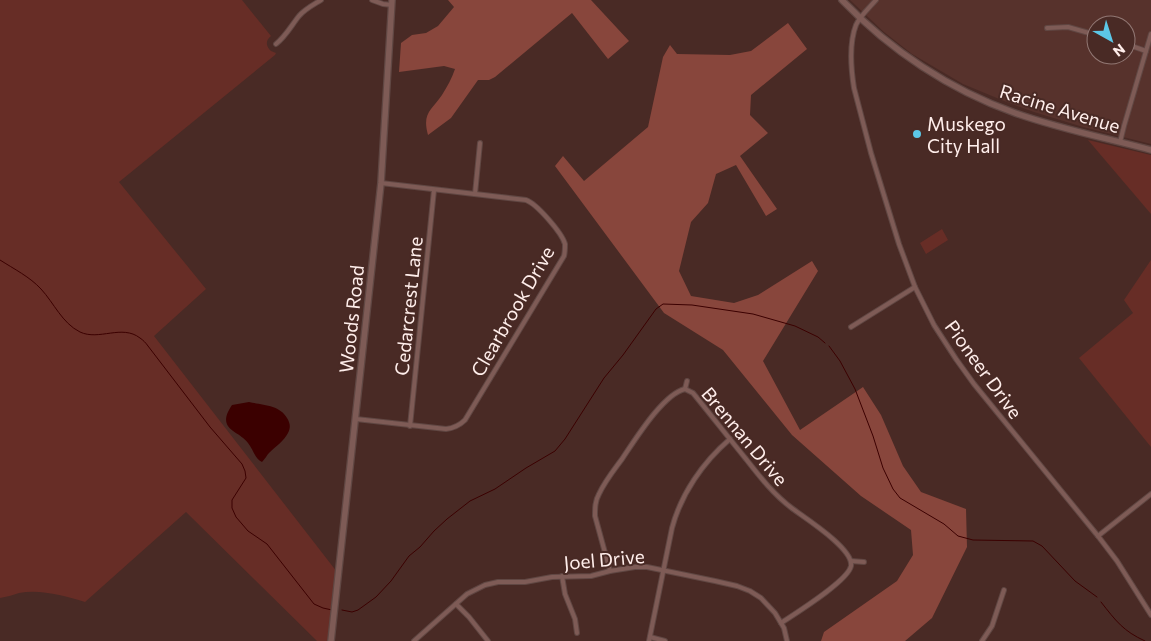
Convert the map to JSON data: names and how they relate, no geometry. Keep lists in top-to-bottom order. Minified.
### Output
{"streets":{"street":["Racine Avenue","Cedarcrest Lane","Clearbrook Drive","Woods Road","Pioneer Drive","Brennan Drive","Joel Drive"]},"crossings":[["Racine Avenue","Pioneer Drive"],["Cedarcrest Lane","Clearbrook Drive"],["Clearbrook Drive","Woods Road"],["Brennan Drive","Joel Drive"]],"places":["Muskego City Hall"],"north":"bottom right"}
